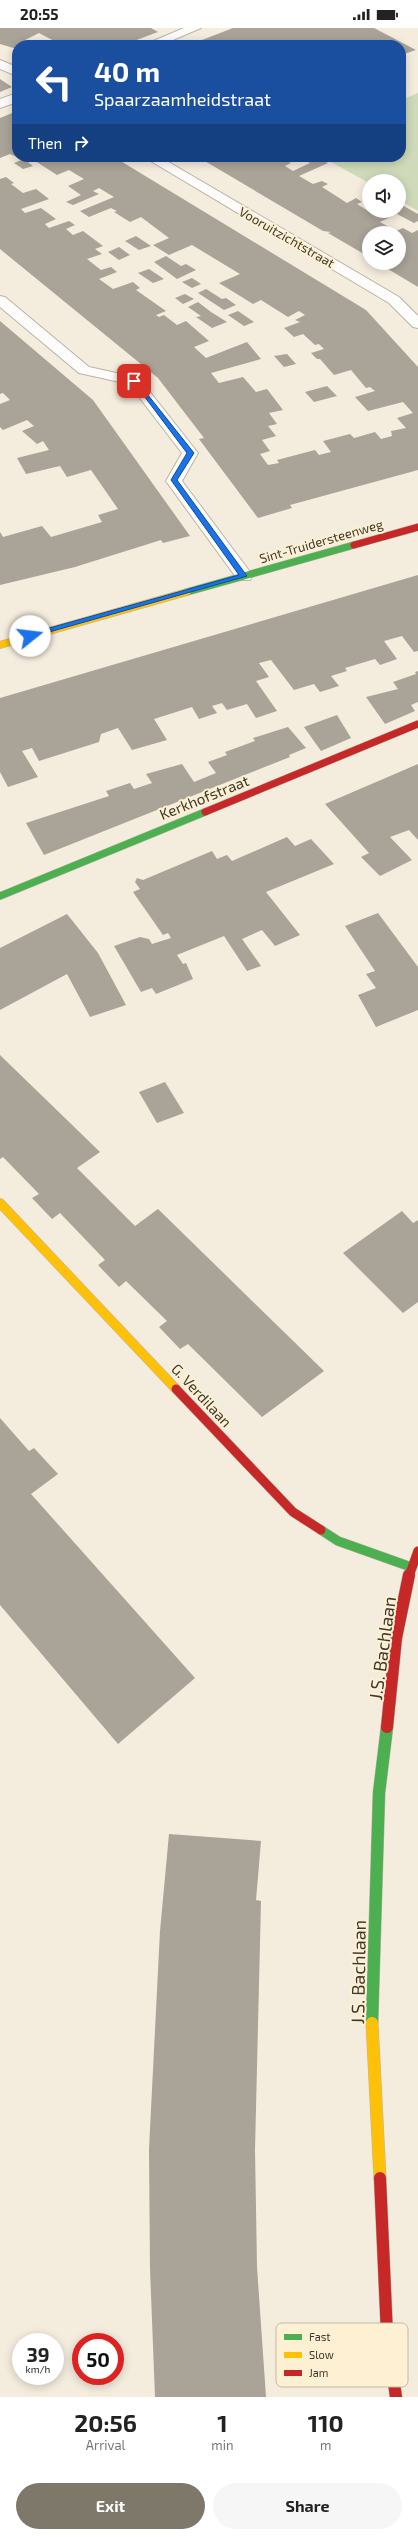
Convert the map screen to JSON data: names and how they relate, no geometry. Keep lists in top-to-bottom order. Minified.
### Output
{"streets":{"street":["Vooruitzichtstraat","Sint-Truidersteenweg","Kerkhofstraat","G. Verdilaan","J.S. Bachlaan"]},"crossings":[["G. Verdilaan","J.S. Bachlaan"]],"legend":["Fast","Slow","Jam"],"page":{"status":"20:55","turn":["40 m","Spaarzaamheidstraat"],"then":"Then","speed":"39 km/h","limit":"50","eta":["20:56","Arrival","1","min","110","m"],"buttons":["Exit","Share"]}}
